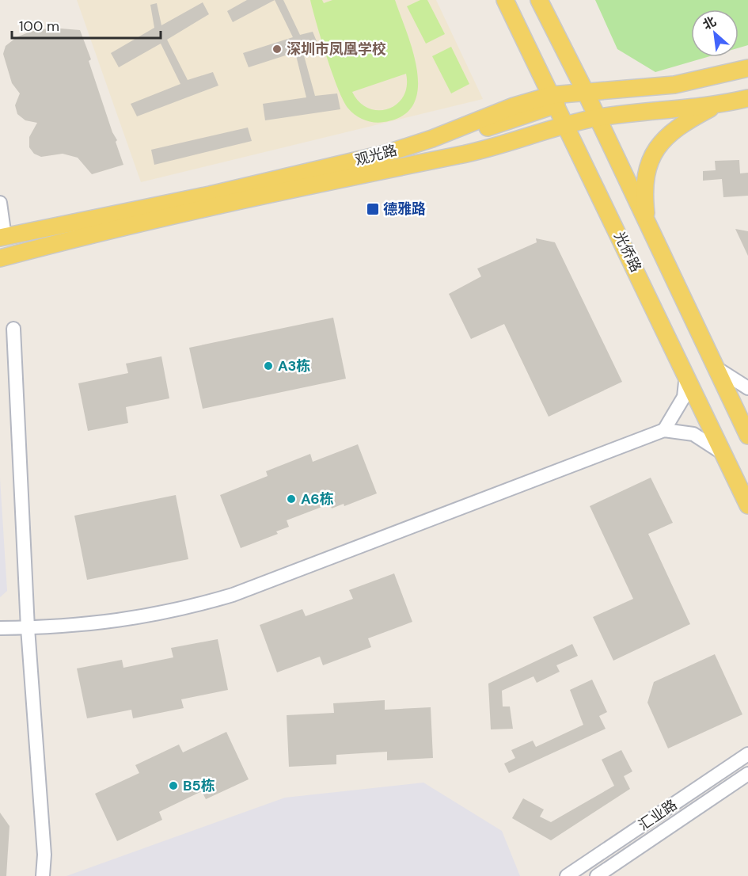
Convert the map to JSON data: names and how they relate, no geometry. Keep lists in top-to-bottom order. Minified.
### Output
{"streets":{"main road":["观光路","光侨路"],"street":["汇业路"]},"crossings":[["观光路","光侨路"]],"places":{"other":["深圳市凤凰学校","A3栋","A6栋","B5栋"],"transit":["德雅路"]},"scale_bar":"100 m","north":"top left"}
